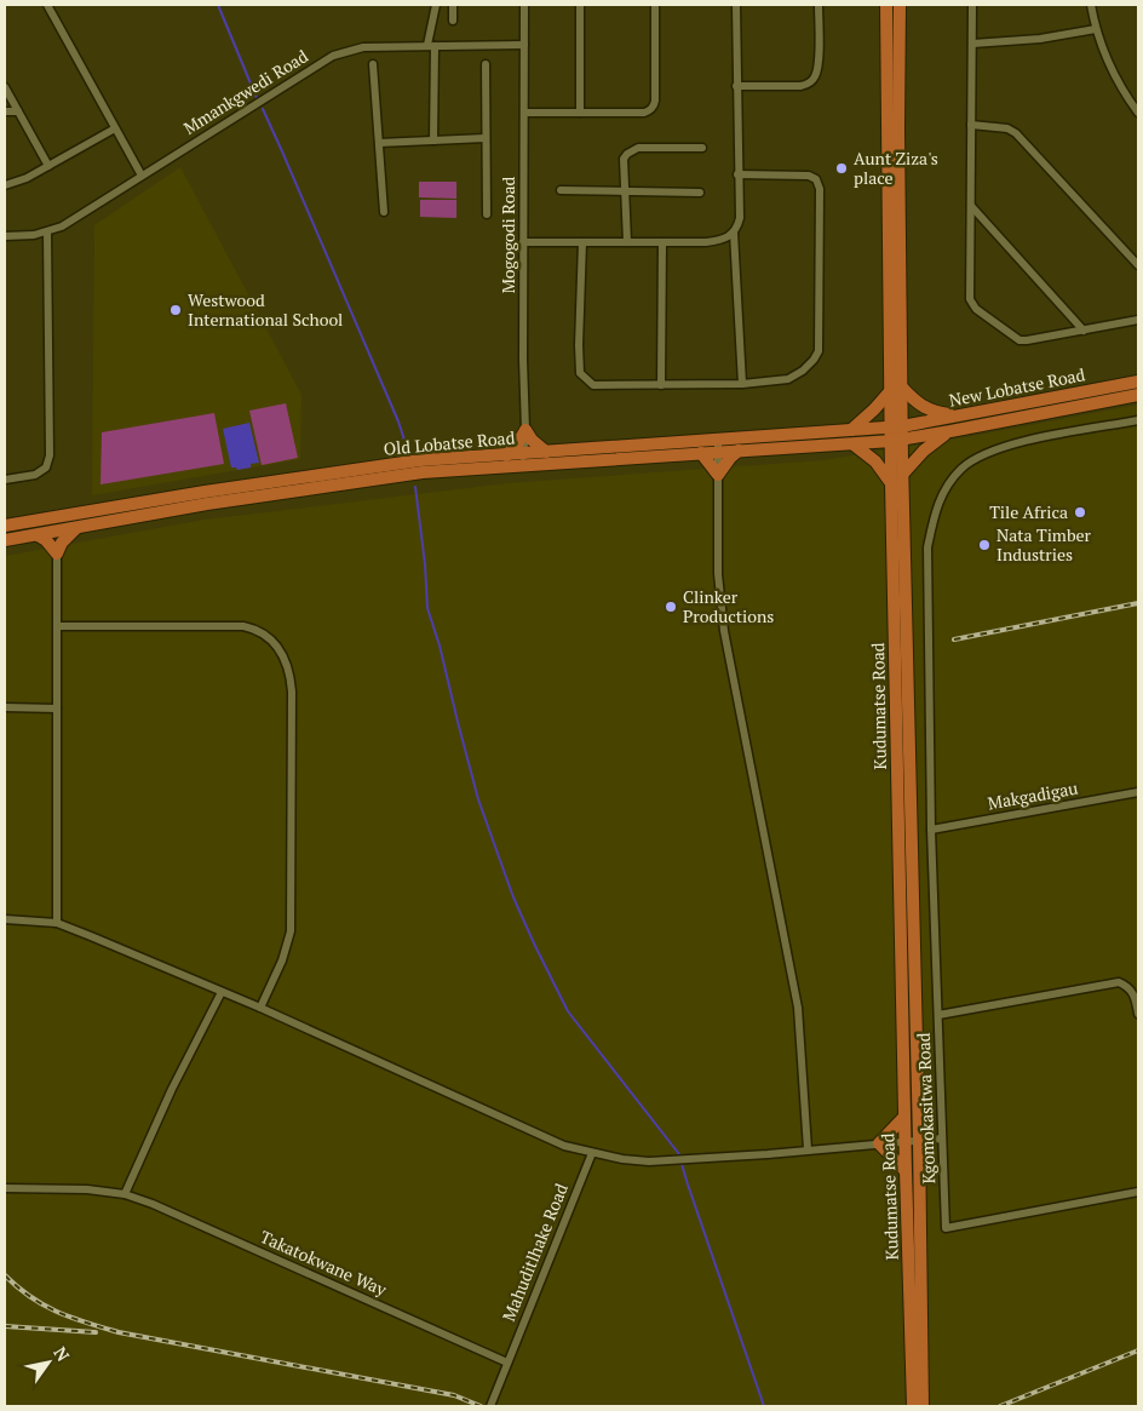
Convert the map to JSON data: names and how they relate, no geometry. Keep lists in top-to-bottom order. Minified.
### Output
{"streets":{"main road":["New Lobatse Road","Old Lobatse Road","Kudumatse Road"],"street":["Mmankgwedi Road","Mogogodi Road","Makgadigau","Kgomokasitwa Road","Mahuditlhake Road","Takatokwane Way"]},"crossings":[["Mmankgwedi Road","Mogogodi Road"],["Mogogodi Road","Old Lobatse Road"],["New Lobatse Road","Old Lobatse Road"],["New Lobatse Road","Kudumatse Road"],["Old Lobatse Road","Kudumatse Road"],["Mahuditlhake Road","Takatokwane Way"]],"places":["Aunt Ziza's place","Westwood International School","Tile Africa","Nata Timber Industries","Clinker Productions"],"north":"top right"}
